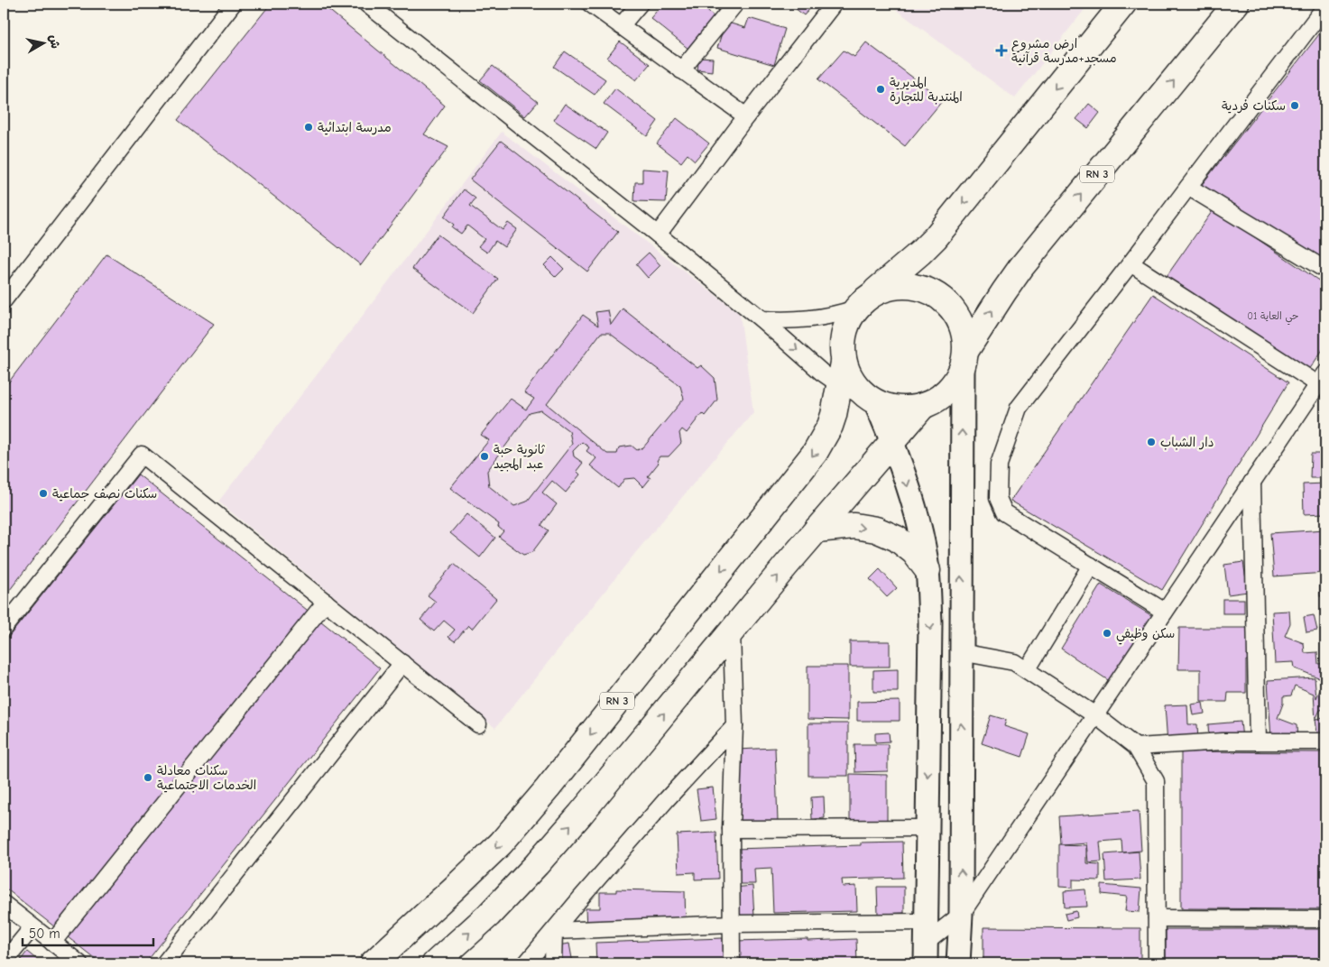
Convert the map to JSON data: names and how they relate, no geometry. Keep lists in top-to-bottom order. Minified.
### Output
{"streets":{"main road":["RN 3"]},"places":{"health":["ارض مشروع مسجد+مدرسة قرآنية"],"other":["المديرية المنتدبة للتجارة","سكنات فردية","مدرسة ابتدائية","دار الشباب","ثانوية حبة عبد المجيد","سكنات نصف جماعية","سكن وظيفي","سكنات معادلة الخدمات الاجتماعية"]},"house_numbers":["حي العاية 01"],"scale_bar":"50 m","north":"right"}
